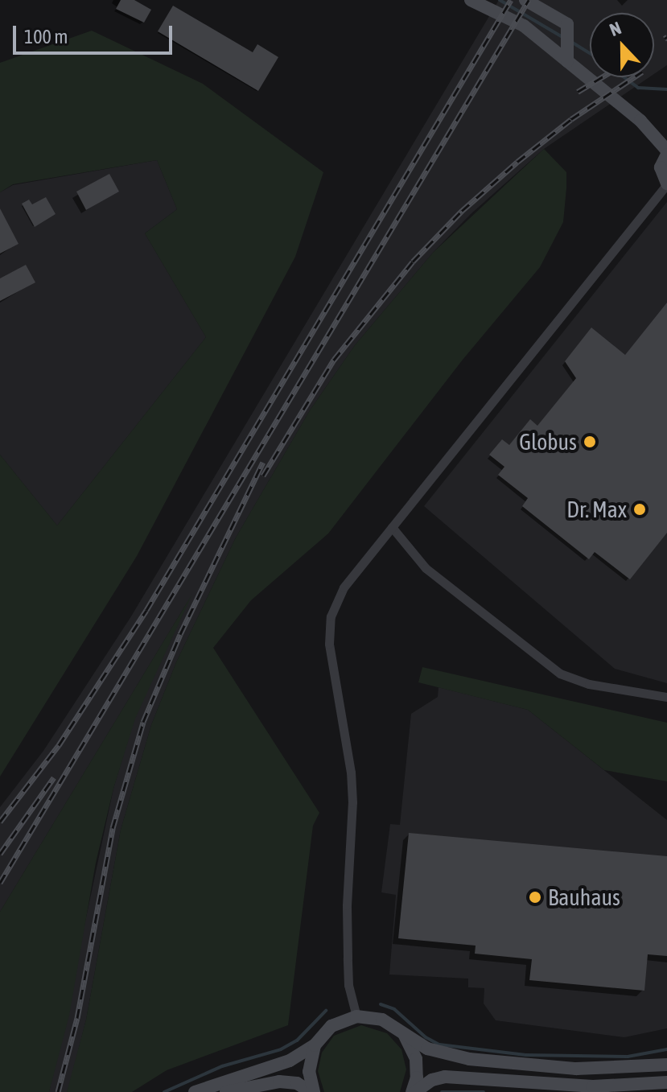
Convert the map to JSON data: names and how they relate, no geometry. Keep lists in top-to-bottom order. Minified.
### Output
{"places":["Globus","Dr. Max","Bauhaus"],"scale_bar":"100 m","north":"top"}
